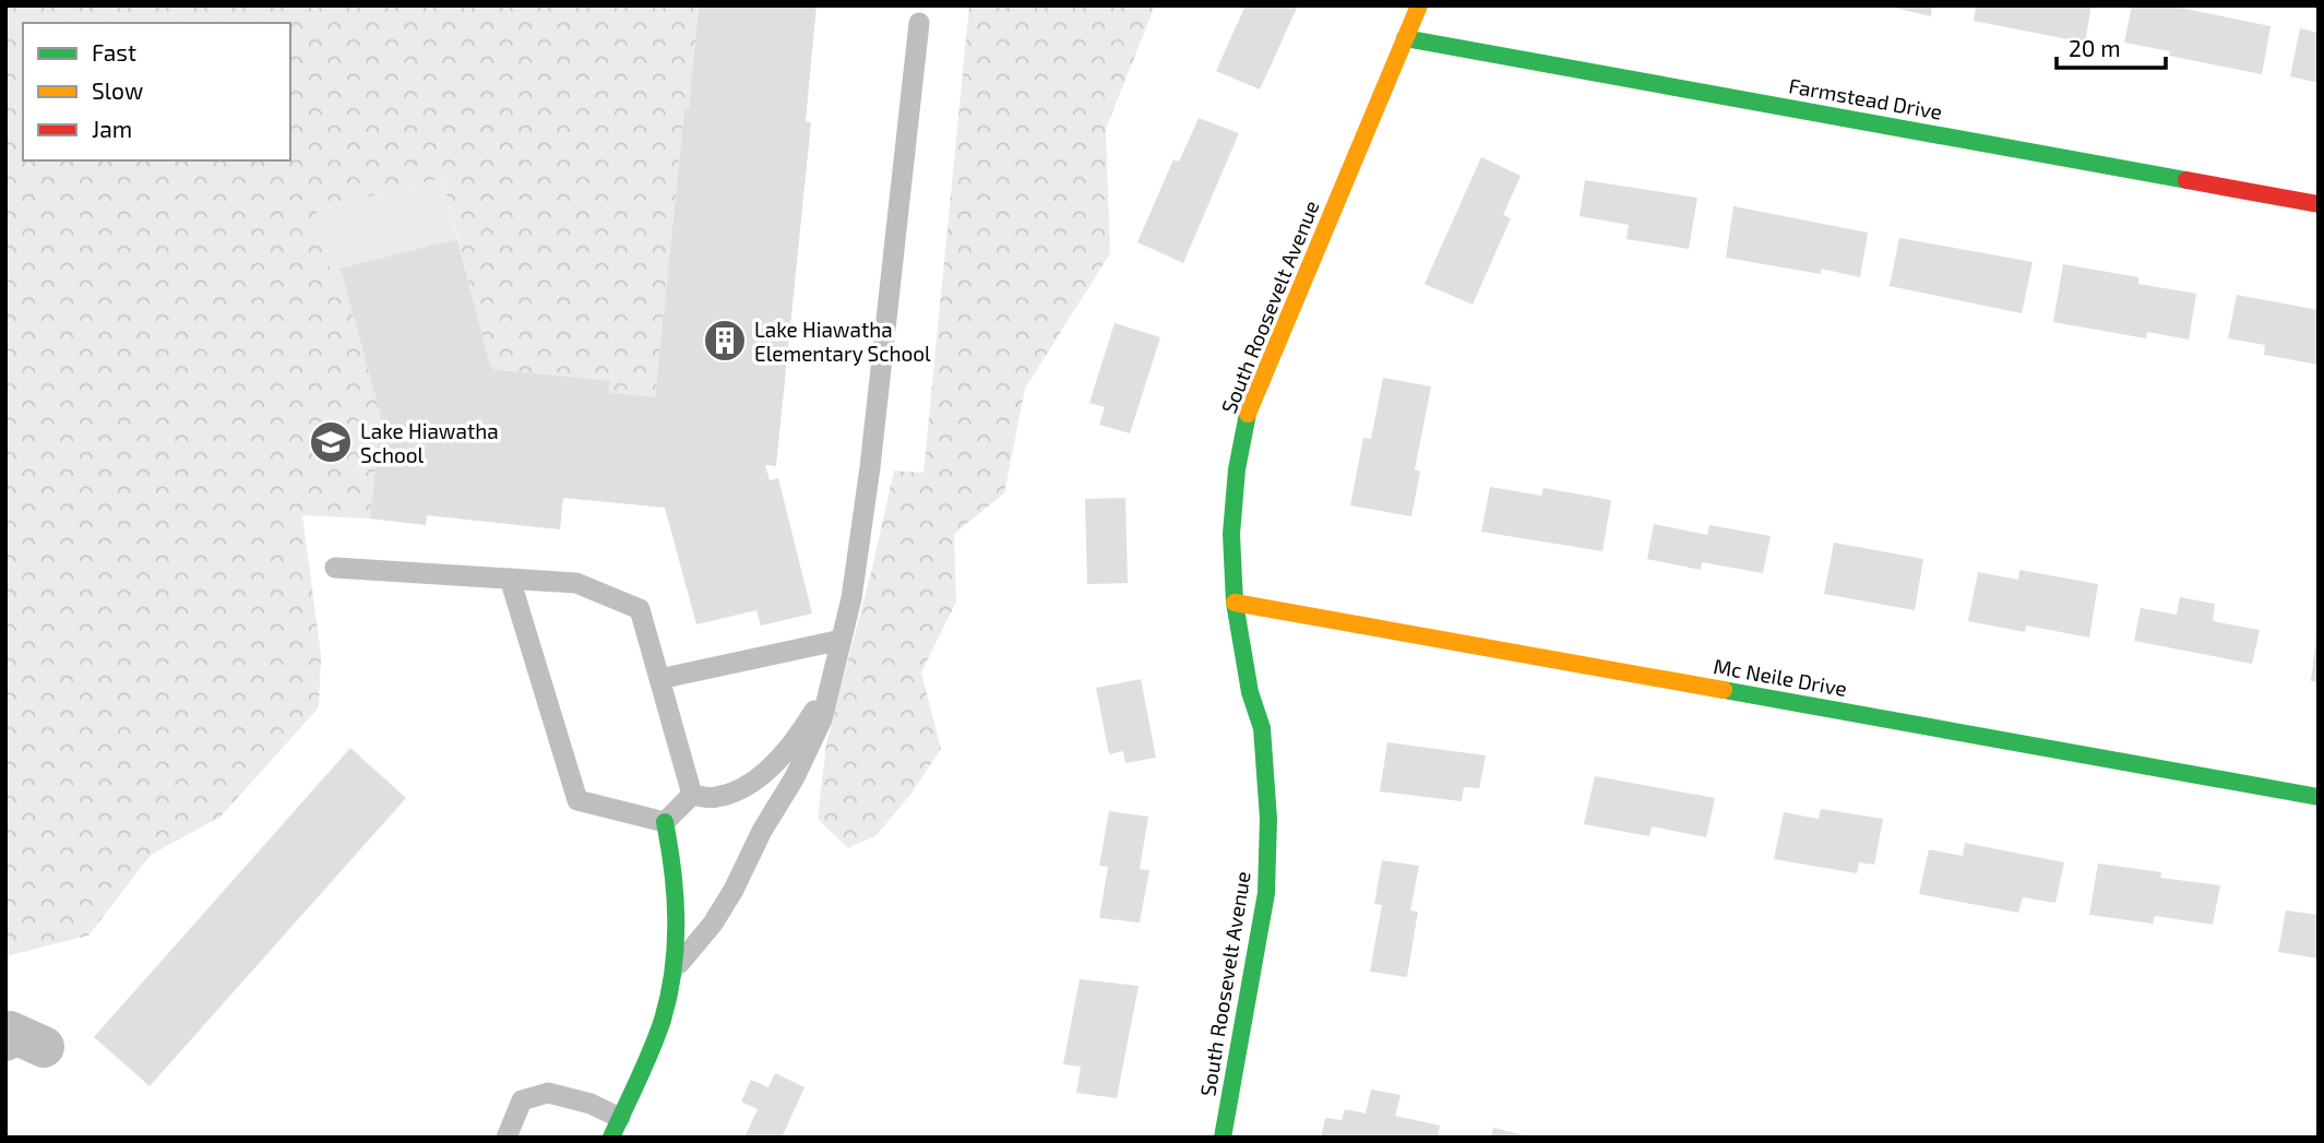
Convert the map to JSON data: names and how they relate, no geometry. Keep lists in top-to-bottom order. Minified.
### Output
{"streets":{"street":["Farmstead Drive","South Roosevelt Avenue","Mc Neile Drive"]},"crossings":[["Farmstead Drive","South Roosevelt Avenue"],["South Roosevelt Avenue","Mc Neile Drive"]],"places":{"building":["Lake Hiawatha Elementary School"],"school or university":["Lake Hiawatha School"]},"legend":["Fast","Slow","Jam"],"scale_bar":"20 m"}
